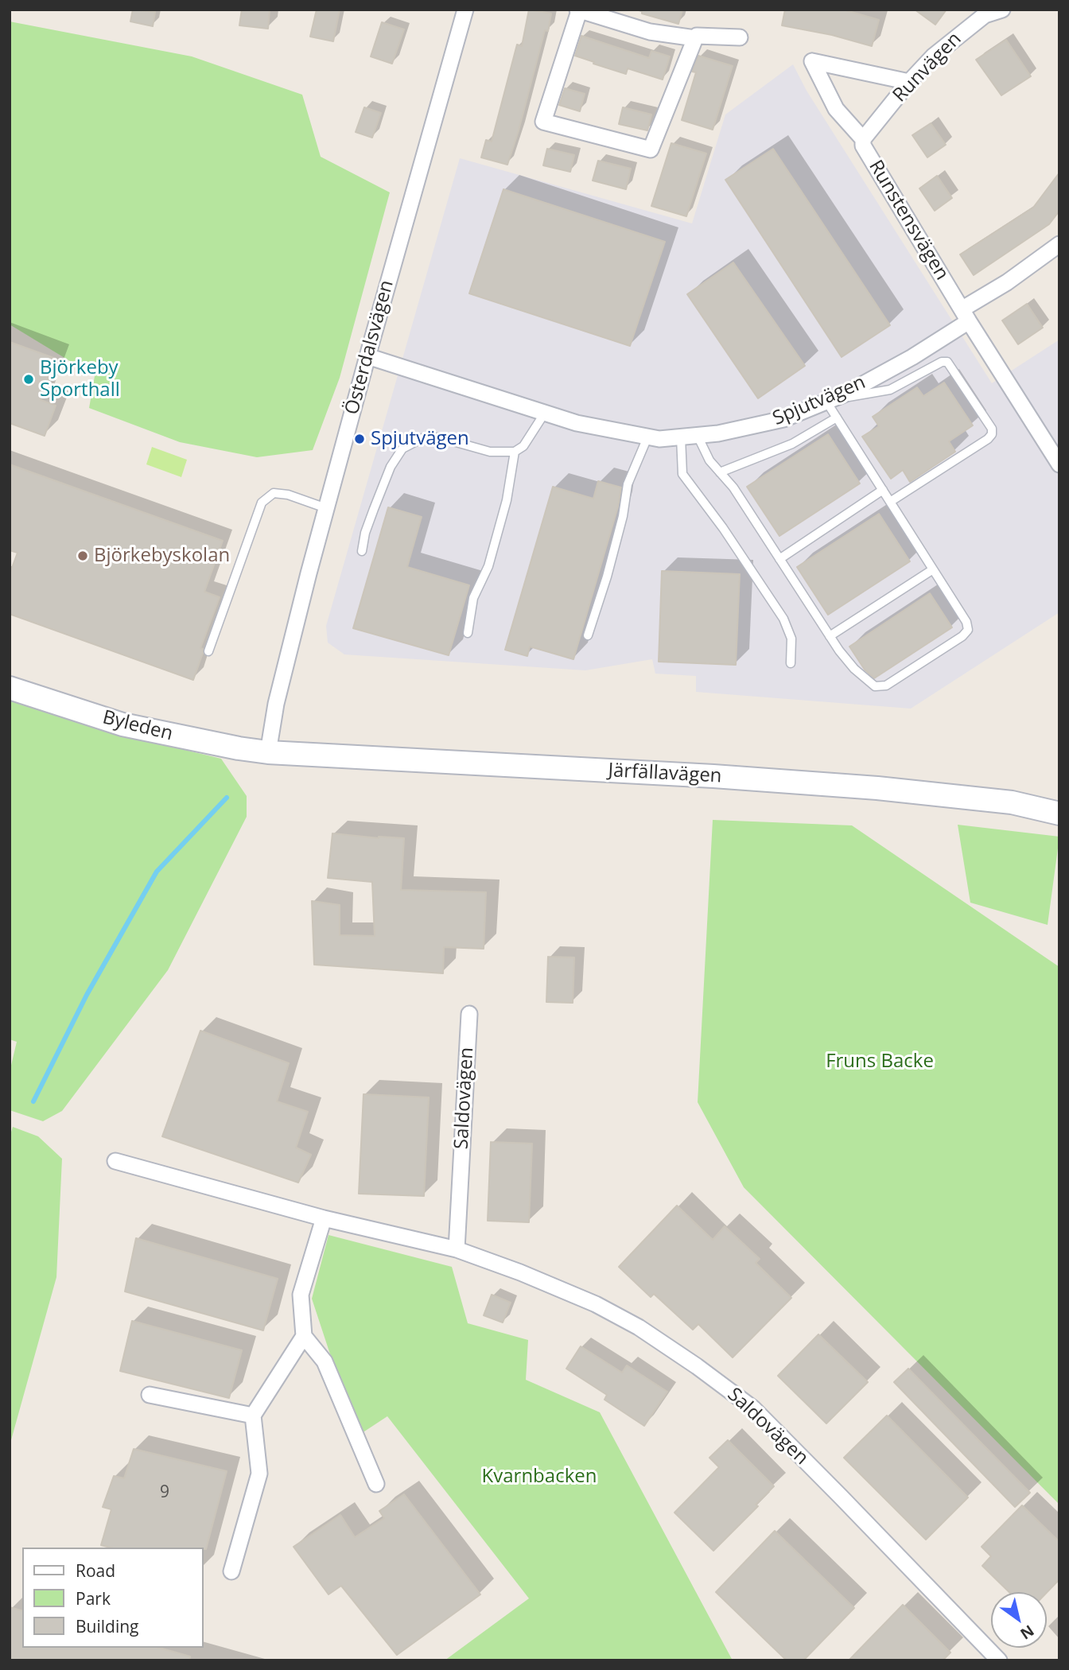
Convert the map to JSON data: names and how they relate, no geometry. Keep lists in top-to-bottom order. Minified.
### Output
{"streets":{"street":["Runvägen","Runstensvägen","Österdalsvägen","Spjutvägen","Byleden","Järfällavägen","Saldovägen"]},"crossings":[["Runvägen","Runstensvägen"],["Runstensvägen","Spjutvägen"],["Österdalsvägen","Spjutvägen"],["Österdalsvägen","Byleden"],["Österdalsvägen","Järfällavägen"],["Byleden","Järfällavägen"]],"parks":["Fruns Backe","Kvarnbacken"],"places":["Björkeby Sporthall","Spjutvägen","Björkebyskolan"],"house_numbers":["9"],"legend":["Road","Park","Building"],"north":"bottom right"}
